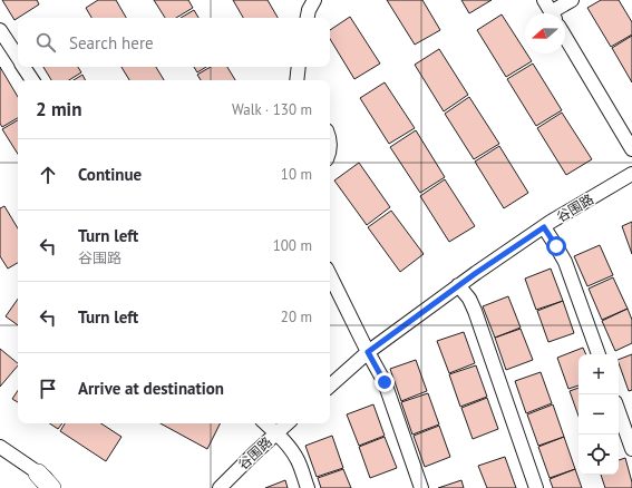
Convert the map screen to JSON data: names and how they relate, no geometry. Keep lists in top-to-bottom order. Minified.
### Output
{"streets":{"street":["谷围路"]},"north":"left","page":{"search":"Search here","heading":["2 min","Walk · 130 m"],"list":[["Continue","10 m"],["Turn left","谷围路","100 m"],["Turn left","20 m"],"Arrive at destination"],"map_buttons":["+","−"]}}
